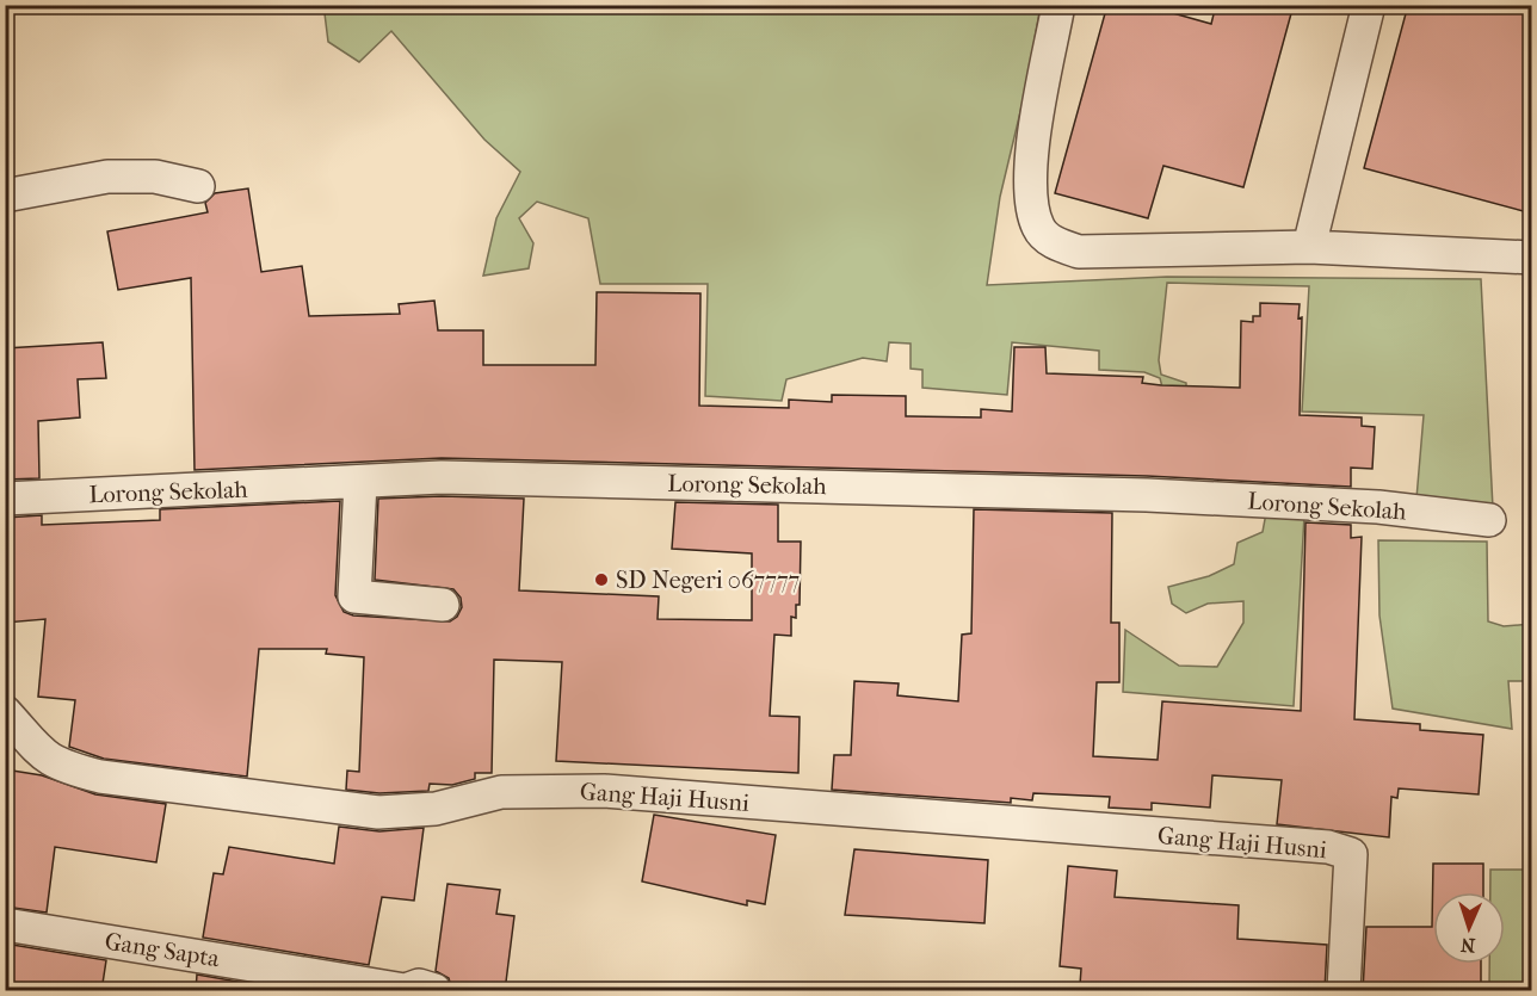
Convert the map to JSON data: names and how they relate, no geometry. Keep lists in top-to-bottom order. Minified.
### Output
{"streets":{"street":["Lorong Sekolah","Gang Haji Husni","Gang Sapta"]},"places":["SD Negeri 067777"],"north":"bottom"}
